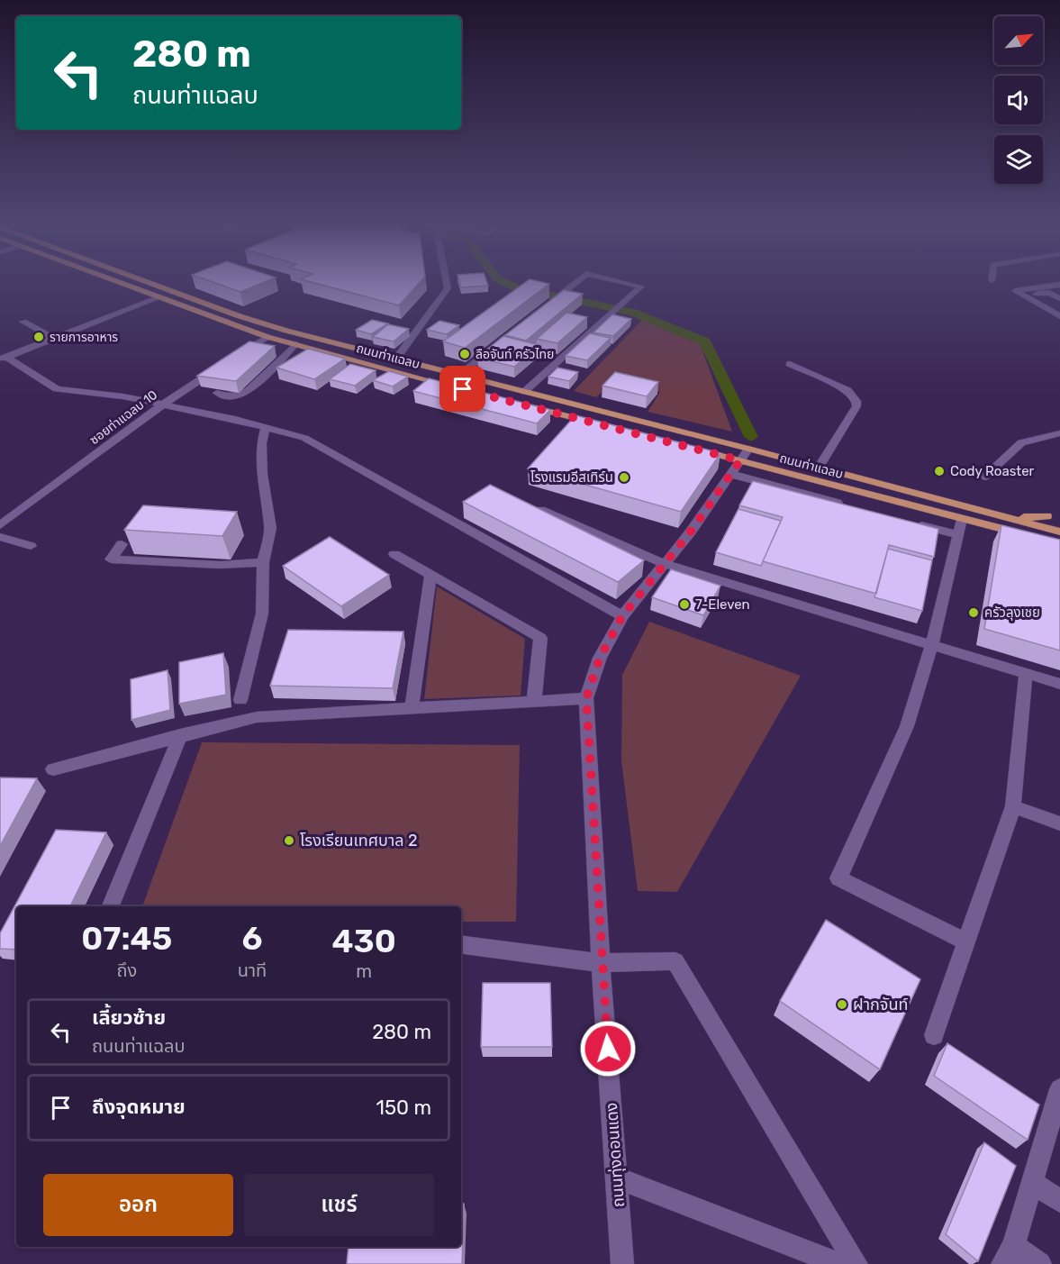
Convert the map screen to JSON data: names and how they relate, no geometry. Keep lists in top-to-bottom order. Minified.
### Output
{"streets":{"main road":["ถนนท่าแฉลบ"],"street":["ซอยท่าแฉลบ 10","ถนนทุ่งดอนแดง"]},"crossings":[["ถนนท่าแฉลบ","ซอยท่าแฉลบ 10"],["ถนนท่าแฉลบ","ถนนทุ่งดอนแดง"]],"places":["รายการอาหาร","ลือจันท์ ครัวไทย","Cody Roaster","โรงแรมอีสเทิร์น","7-Eleven","ครัวลุงเชย","โรงเรียนเทศบาล 2","ฝากจันท์"],"north":"top right","page":{"turn":["280 m","ถนนท่าแฉลบ"],"eta":["07:45","ถึง","6","นาที","430","m"],"list":[{"name":"เลี้ยวซ้าย","note":"ถนนท่าแฉลบ","value":"280 m"},{"name":"ถึงจุดหมาย","value":"150 m"}],"buttons":["ออก","แชร์"]}}
